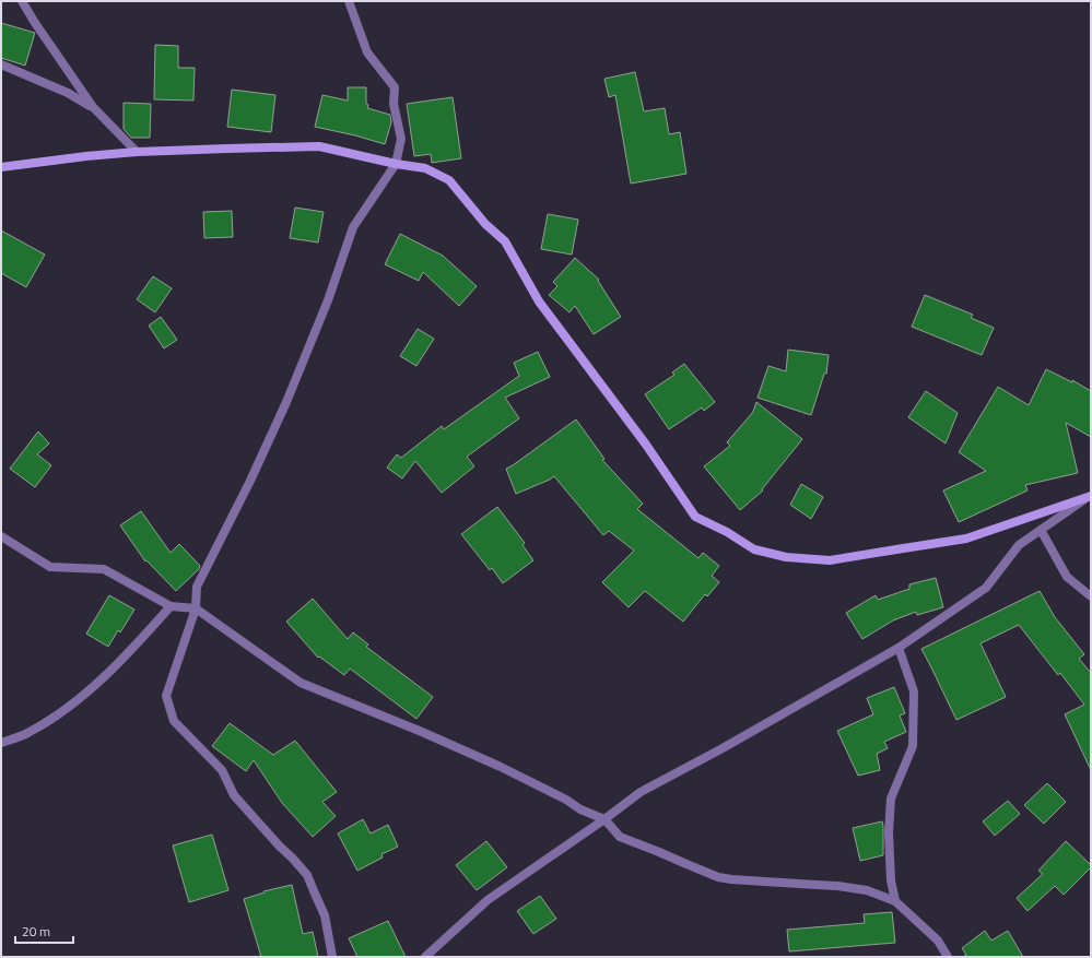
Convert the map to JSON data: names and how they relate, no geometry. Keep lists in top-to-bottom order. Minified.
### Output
{"scale_bar":"20 m"}
